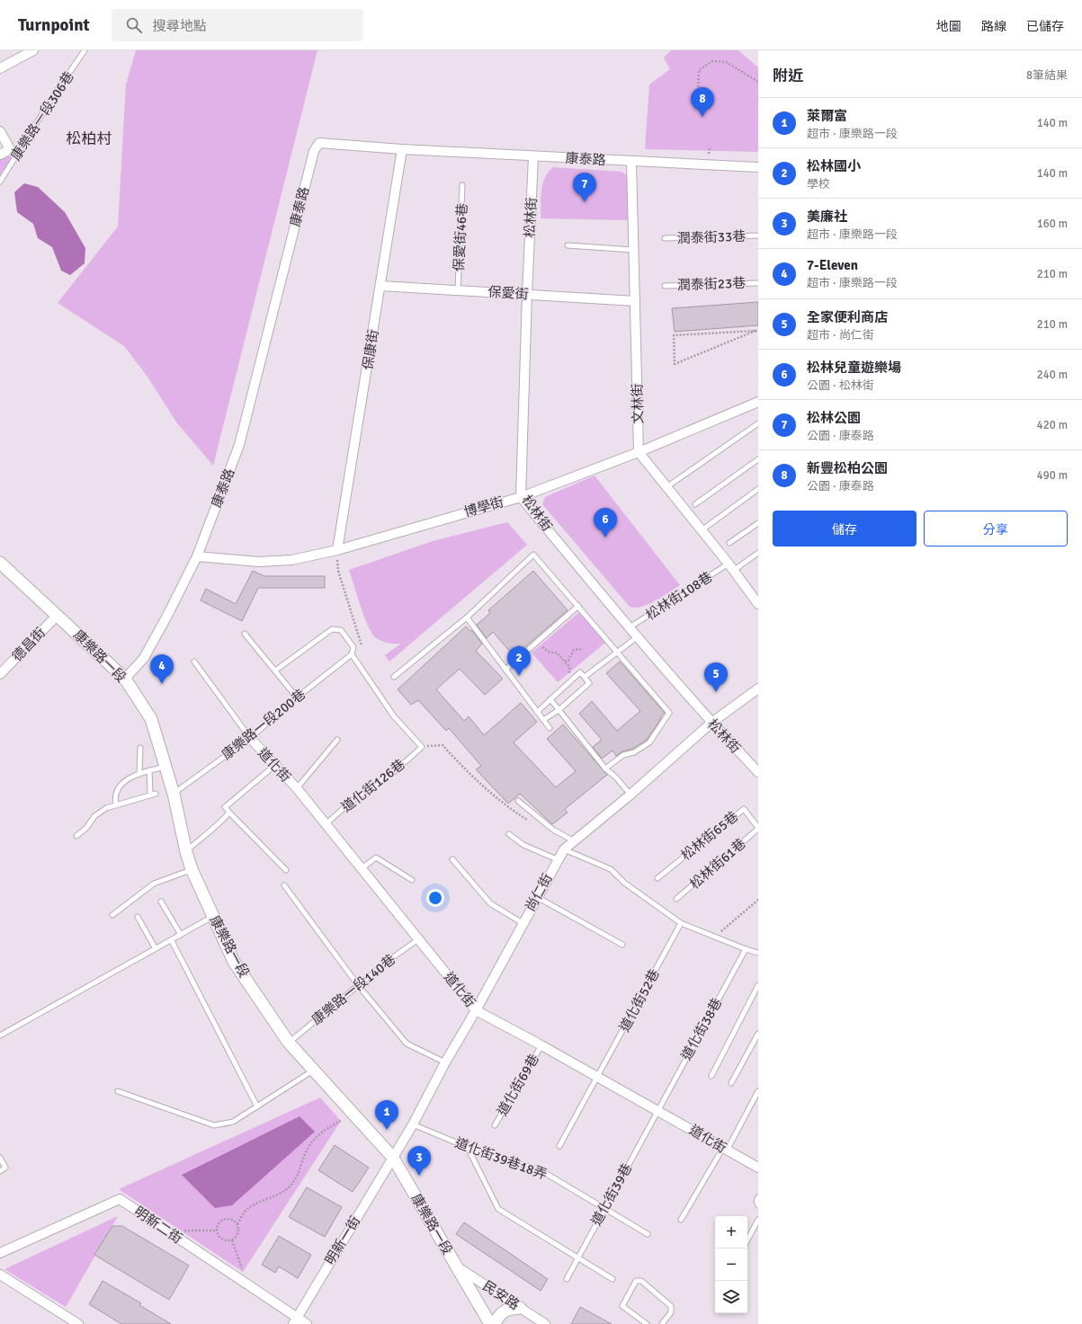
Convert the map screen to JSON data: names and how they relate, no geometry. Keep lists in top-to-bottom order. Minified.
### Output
{"streets":{"street":["康泰路","松林街","保愛街","保康街","文林街","博學街","德昌街","康樂路一段","道化街","尚仁街","明新二街","明新一街","民安路"],"lane":["康樂路一段306巷","保愛街46巷","潤泰街33巷","潤泰街23巷","松林街108巷","康樂路一段200巷","道化街126巷","松林街65巷","松林街61巷","康樂路一段140巷","道化街52巷","道化街38巷","道化街69巷","道化街39巷18弄","道化街39巷"]},"crossings":[["康泰路","松林街"],["康泰路","保康街"],["康泰路","文林街"],["康泰路","博學街"],["康泰路","康樂路一段"],["松林街","保愛街"],["松林街","博學街"],["松林街","松林街108巷"],["松林街","尚仁街"],["保愛街46巷","保愛街"],["保愛街","保康街"],["保愛街","文林街"],["保康街","博學街"],["文林街","博學街"],["德昌街","康樂路一段"],["康樂路一段","康樂路一段200巷"],["康樂路一段","尚仁街"],["康樂路一段","康樂路一段140巷"],["康樂路一段","明新一街"],["康樂路一段","民安路"],["康樂路一段200巷","道化街"],["道化街","道化街126巷"],["道化街","尚仁街"],["道化街","康樂路一段140巷"],["道化街","道化街52巷"],["道化街","道化街38巷"],["道化街","道化街69巷"],["道化街","道化街39巷"],["松林街65巷","松林街61巷"],["尚仁街","道化街39巷18弄"],["尚仁街","明新一街"],["道化街38巷","道化街39巷"],["道化街39巷18弄","道化街39巷"],["明新二街","明新一街"]],"districts":["松柏村"],"page":{"header":"Turnpoint","search":"搜尋地點","nav":["地圖","路線","已儲存"],"heading":["附近","8筆結果"],"pins":["8","7","6","2","4","5","1","3"],"list":[{"mark":"1","name":"萊爾富","note":"超市 · 康樂路一段","value":"140 m"},{"mark":"2","name":"松林國小","note":"學校","value":"140 m"},{"mark":"3","name":"美廉社","note":"超市 · 康樂路一段","value":"160 m"},{"mark":"4","name":"7-Eleven","note":"超市 · 康樂路一段","value":"210 m"},{"mark":"5","name":"全家便利商店","note":"超市 · 尚仁街","value":"210 m"},{"mark":"6","name":"松林兒童遊樂場","note":"公園 · 松林街","value":"240 m"},{"mark":"7","name":"松林公園","note":"公園 · 康泰路","value":"420 m"},{"mark":"8","name":"新豐松柏公園","note":"公園 · 康泰路","value":"490 m"}],"buttons":["儲存","分享"],"map_buttons":["+","−"]}}
